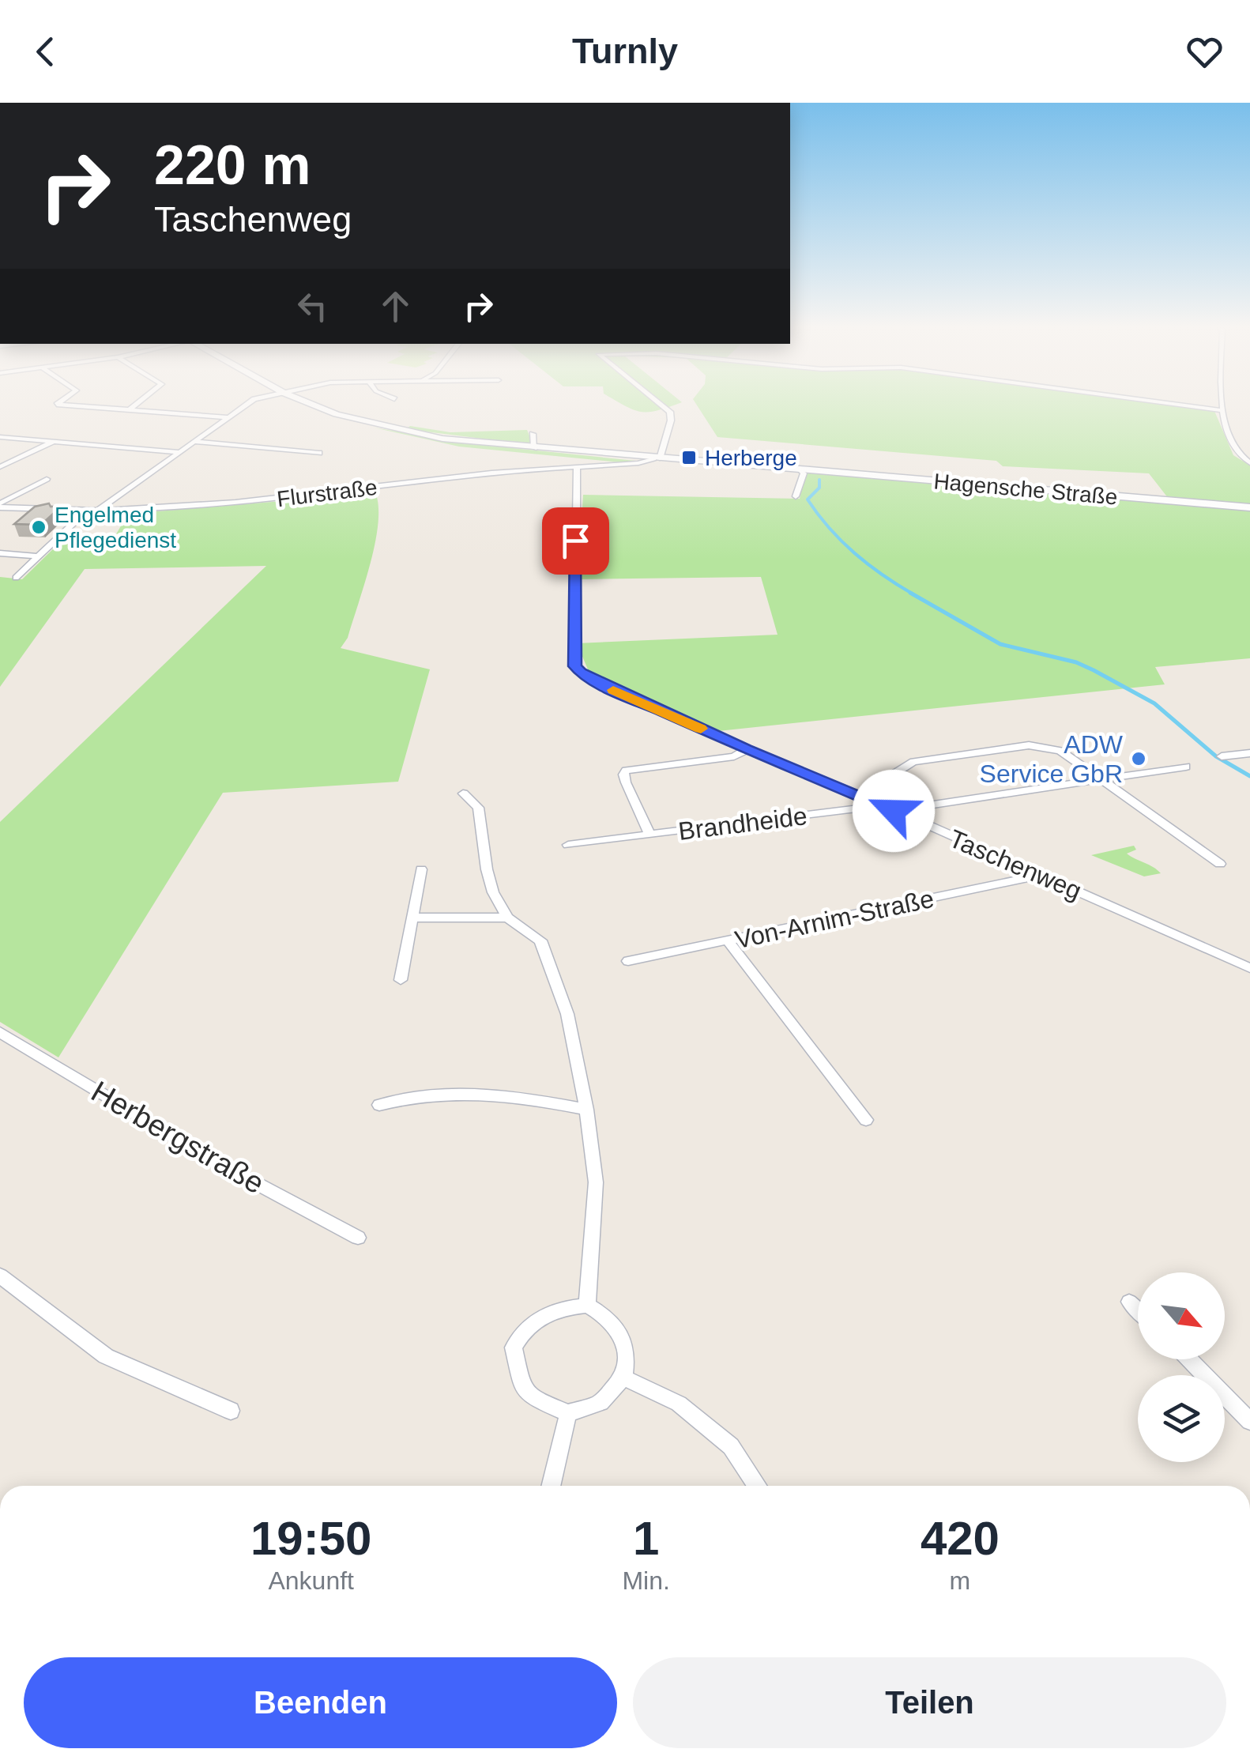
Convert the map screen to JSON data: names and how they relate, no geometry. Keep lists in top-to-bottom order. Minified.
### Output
{"streets":{"street":["Hagensche Straße","Flurstraße","Brandheide","Taschenweg","Von-Arnim-Straße","Herbergstraße"]},"crossings":[["Hagensche Straße","Flurstraße"],["Flurstraße","Taschenweg"],["Brandheide","Taschenweg"],["Taschenweg","Von-Arnim-Straße"]],"places":{"transit":["Herberge"],"other":["Engelmed Pflegedienst","ADW Service GbR"]},"north":"bottom right","page":{"header":"Turnly","turn":["220 m","Taschenweg"],"eta":["19:50","Ankunft","1","Min.","420","m"],"buttons":["Beenden","Teilen"]}}
